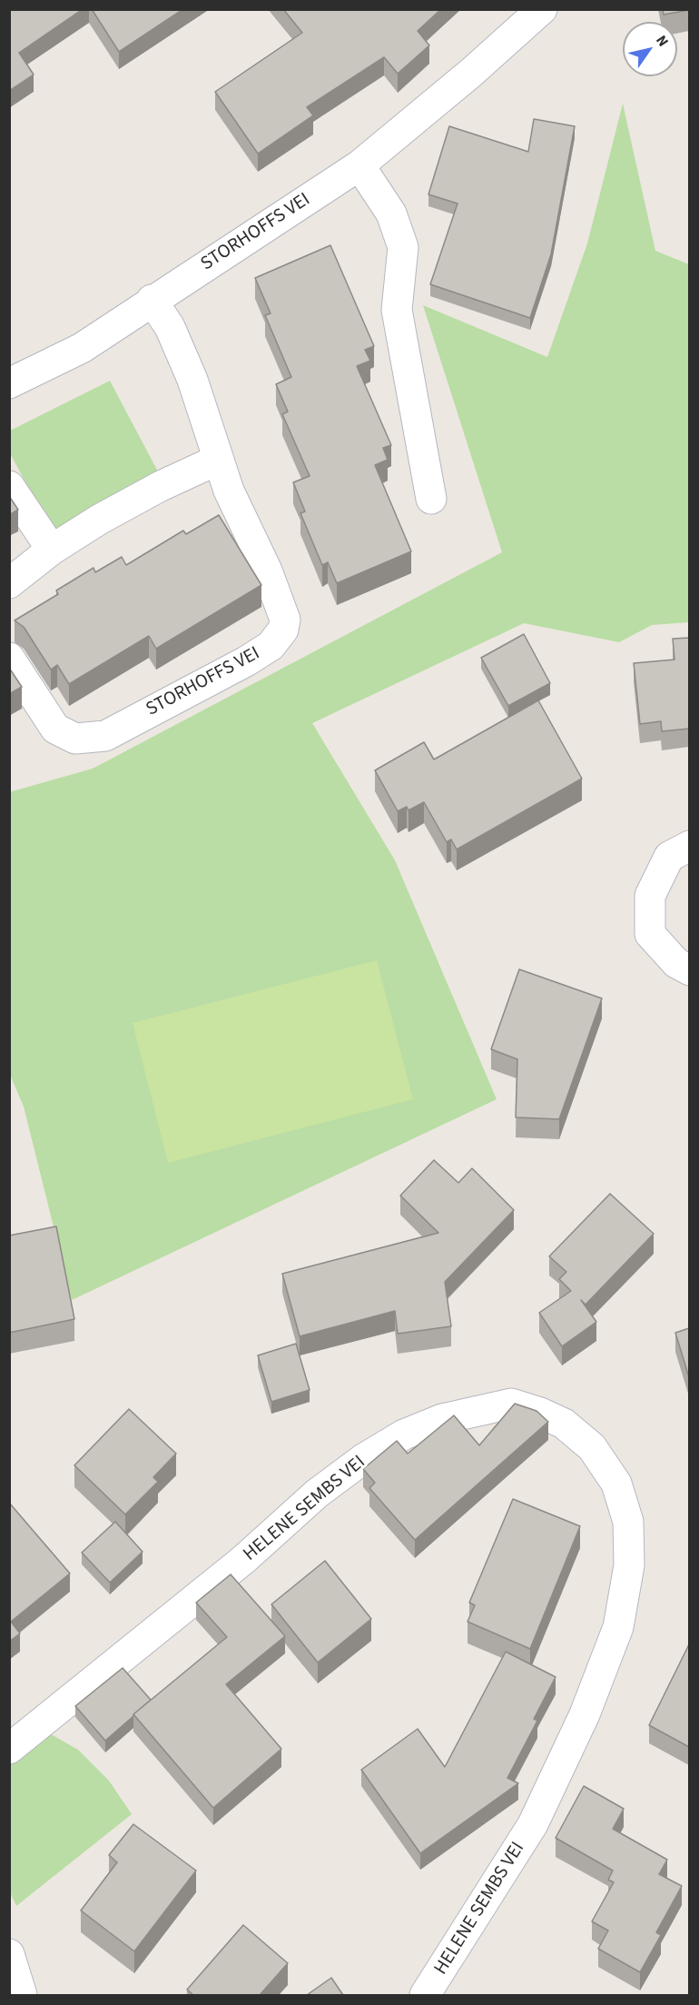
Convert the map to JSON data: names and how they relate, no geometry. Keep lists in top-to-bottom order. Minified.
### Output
{"streets":{"street":["STORHOFFS VEI","HELENE SEMBS VEI"]},"north":"top right"}
